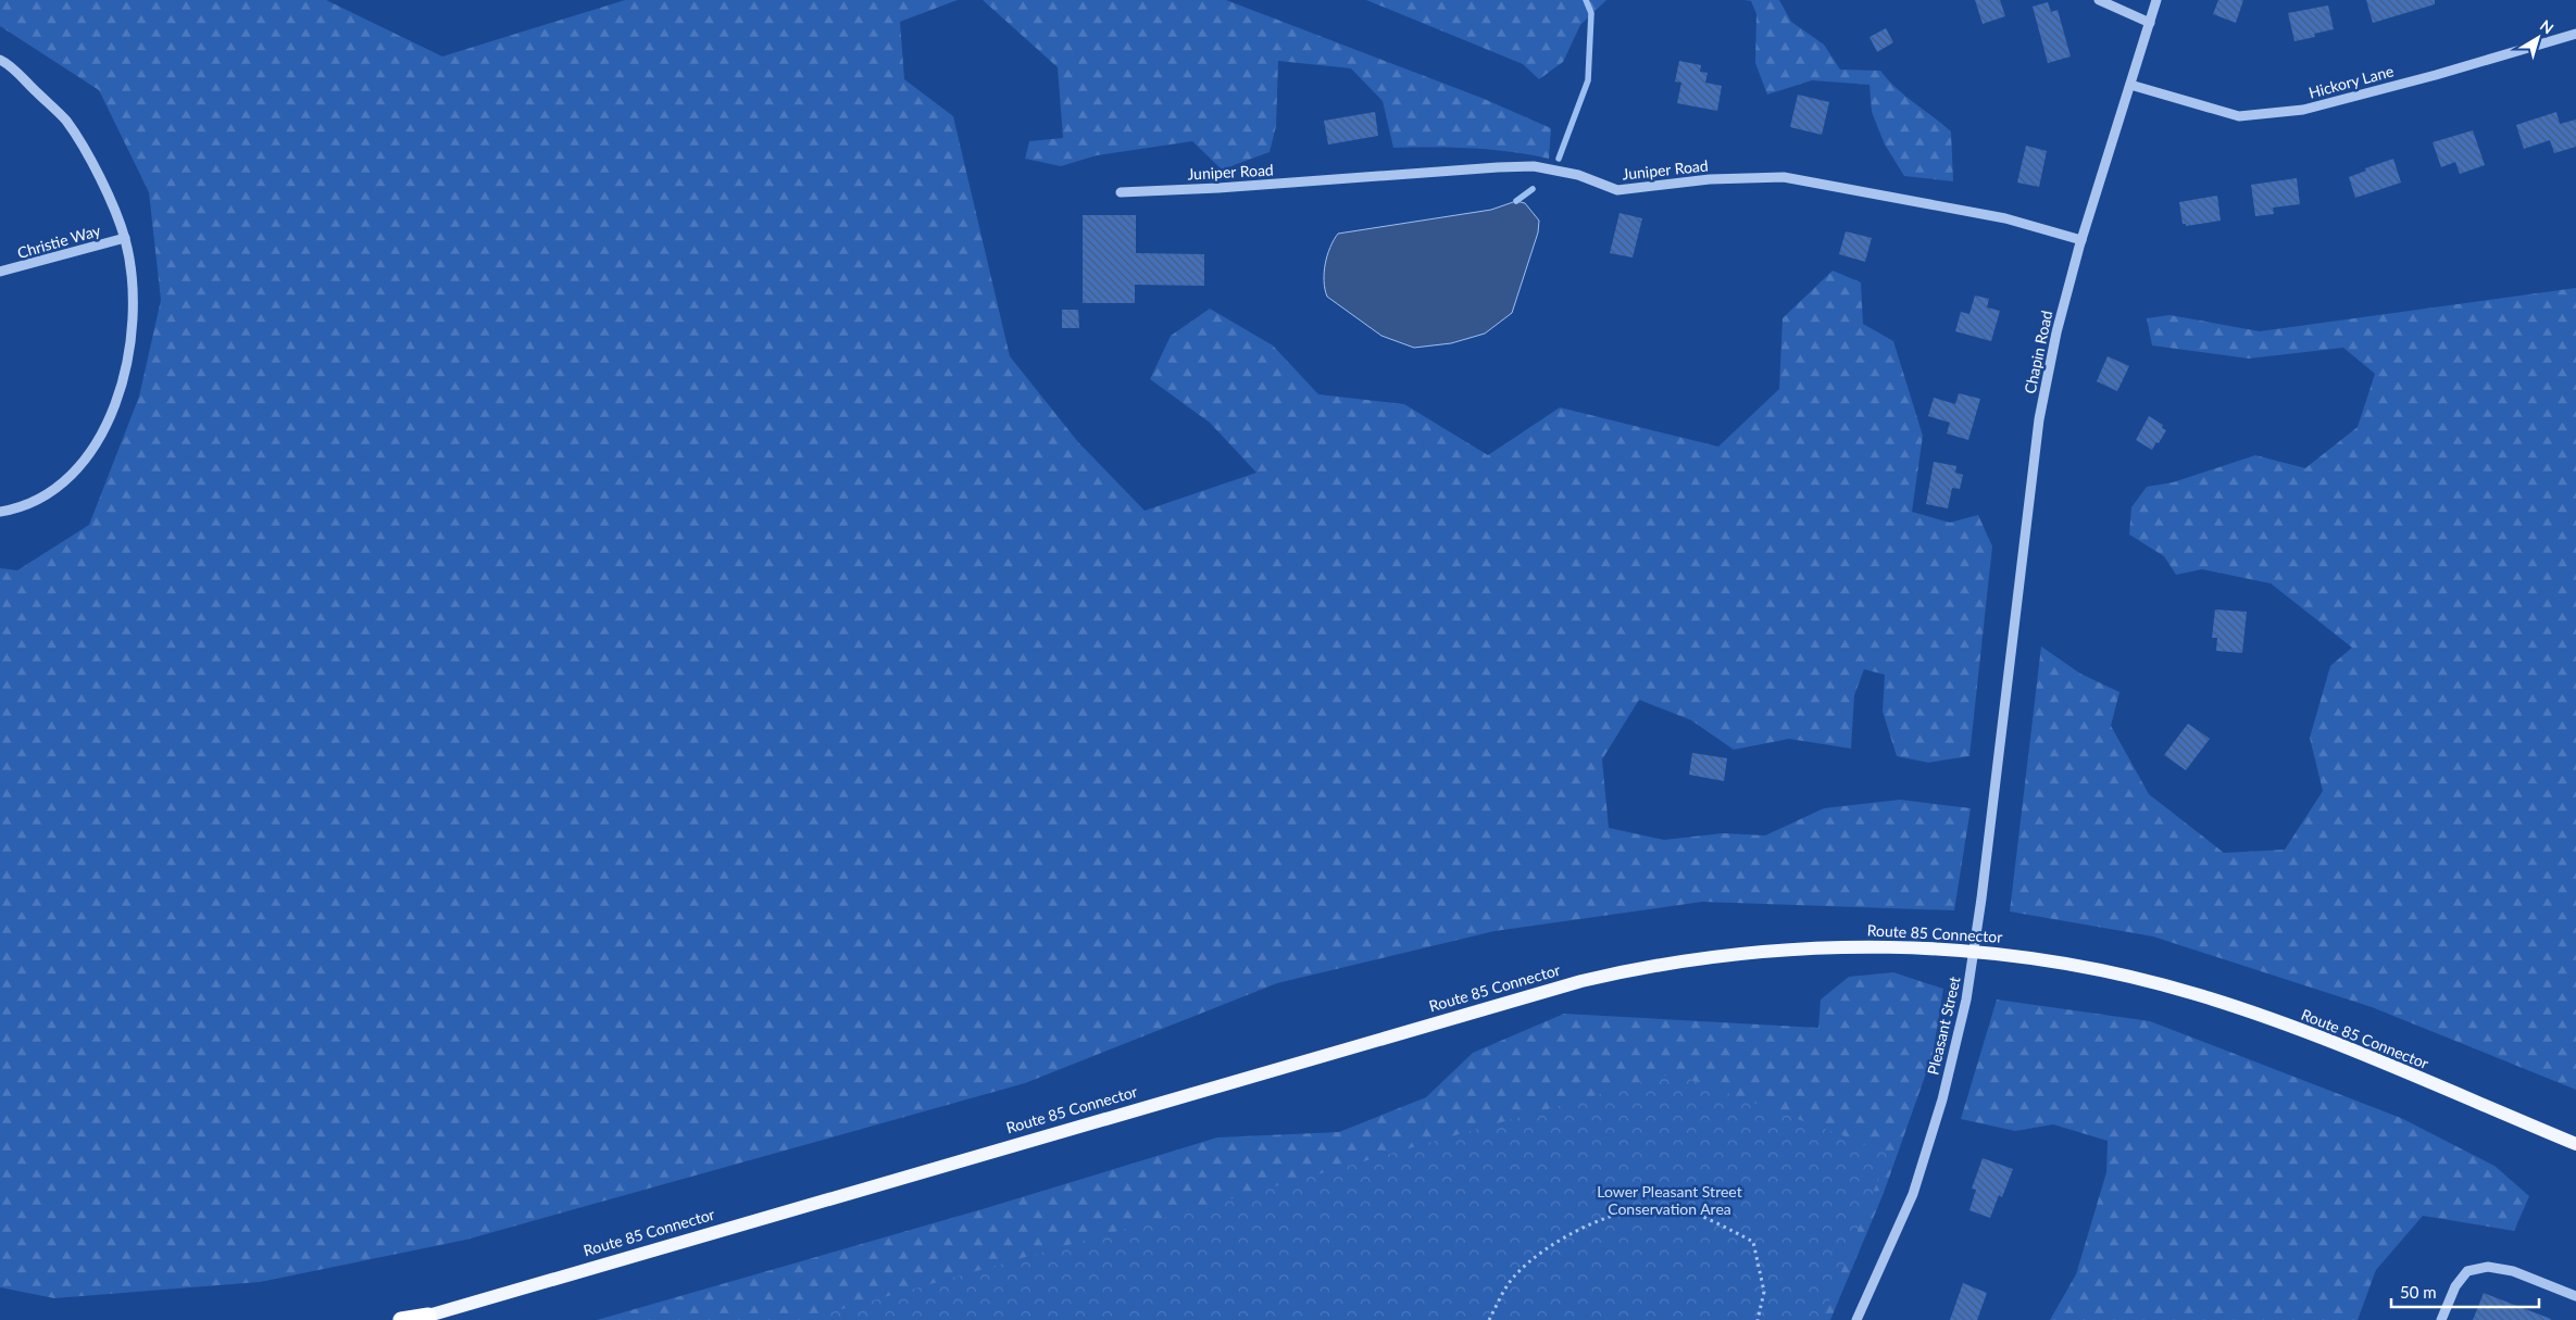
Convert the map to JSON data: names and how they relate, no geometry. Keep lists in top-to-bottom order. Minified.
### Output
{"streets":{"highway":["Route 85 Connector"],"street":["Hickory Lane","Juniper Road","Christie Way","Chapin Road","Pleasant Street"]},"crossings":[["Hickory Lane","Chapin Road"],["Juniper Road","Chapin Road"],["Chapin Road","Pleasant Street"]],"parks":["Lower Pleasant Street Conservation Area"],"scale_bar":"50 m","north":"top right"}
